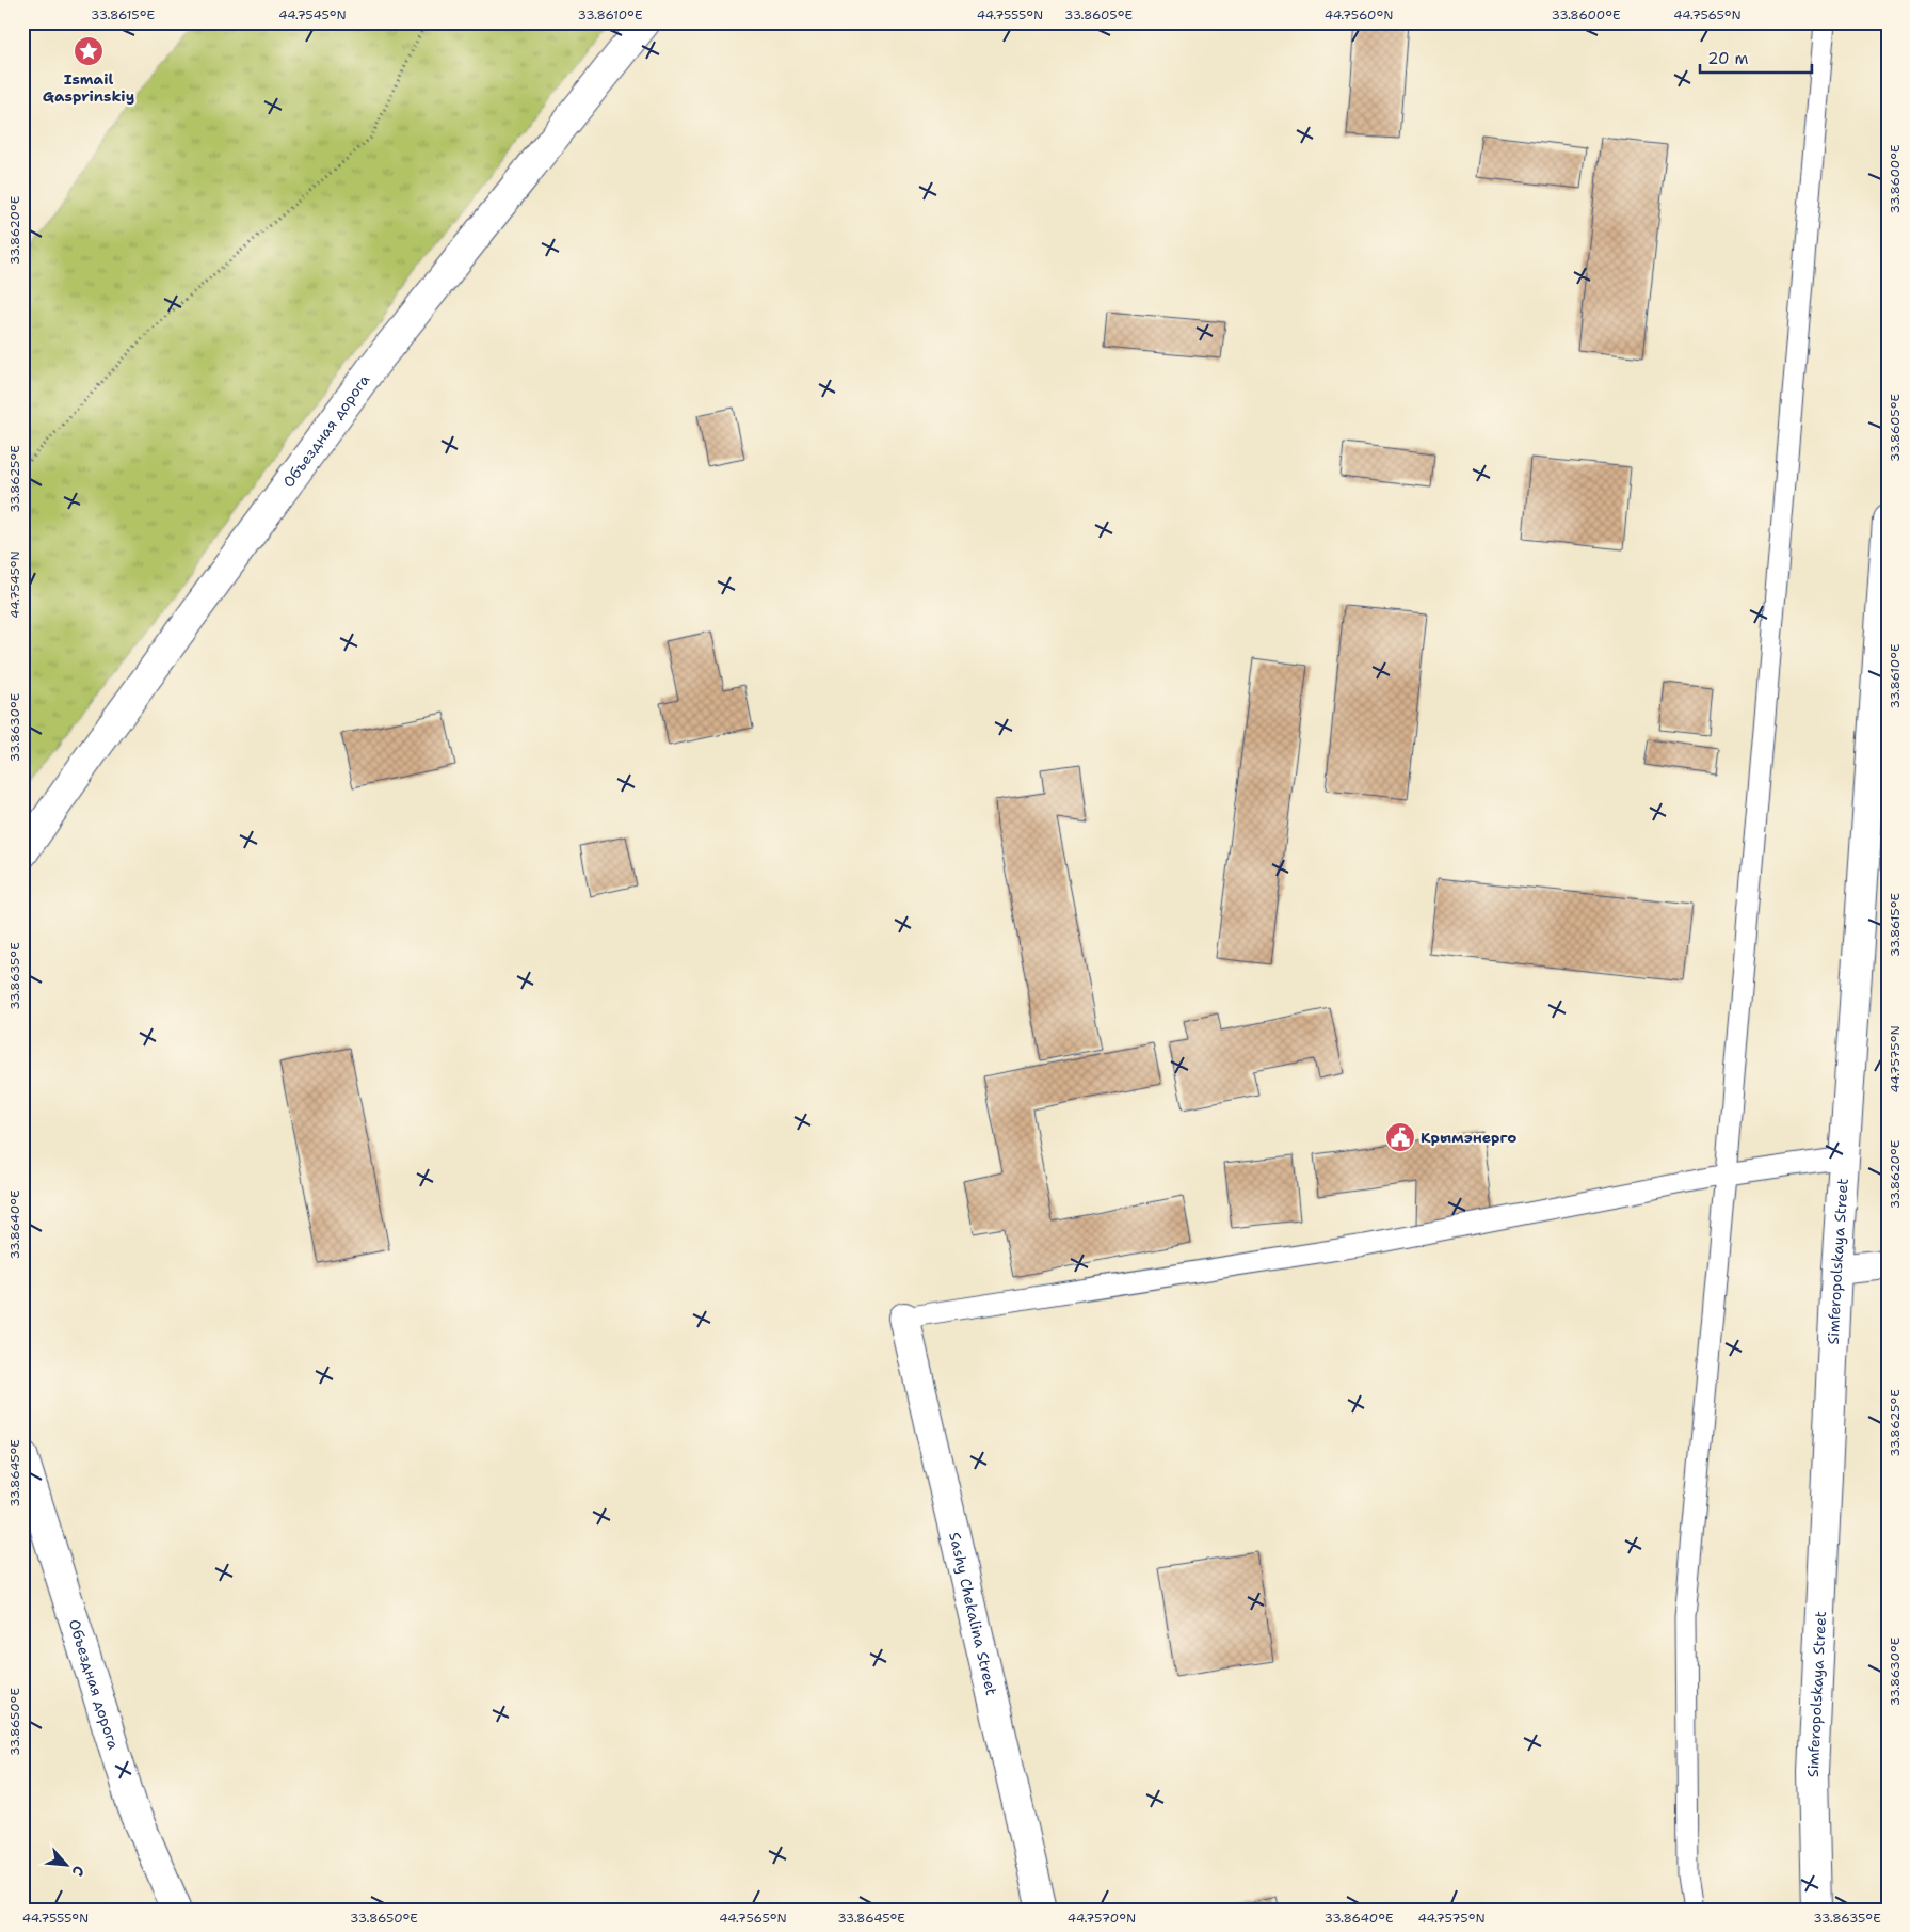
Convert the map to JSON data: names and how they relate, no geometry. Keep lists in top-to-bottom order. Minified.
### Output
{"streets":{"main road":["Объездная дорога","Simferopolskaya Street","Sashy Chekalina Street"]},"places":{"place":["Ismail Gasprinskiy"],"public building":["Крымэнерго"]},"scale_bar":"20 m","north":"bottom right","coordinates":["33.8615°E","44.7545°N","33.8610°E","44.7555°N","33.8605°E","44.7560°N","33.8600°E","44.7565°N","33.8620°E","33.8625°E","33.8630°E","33.8635°E","44.7575°N","33.8640°E","33.8645°E","33.8650°E","44.7570°N"]}
